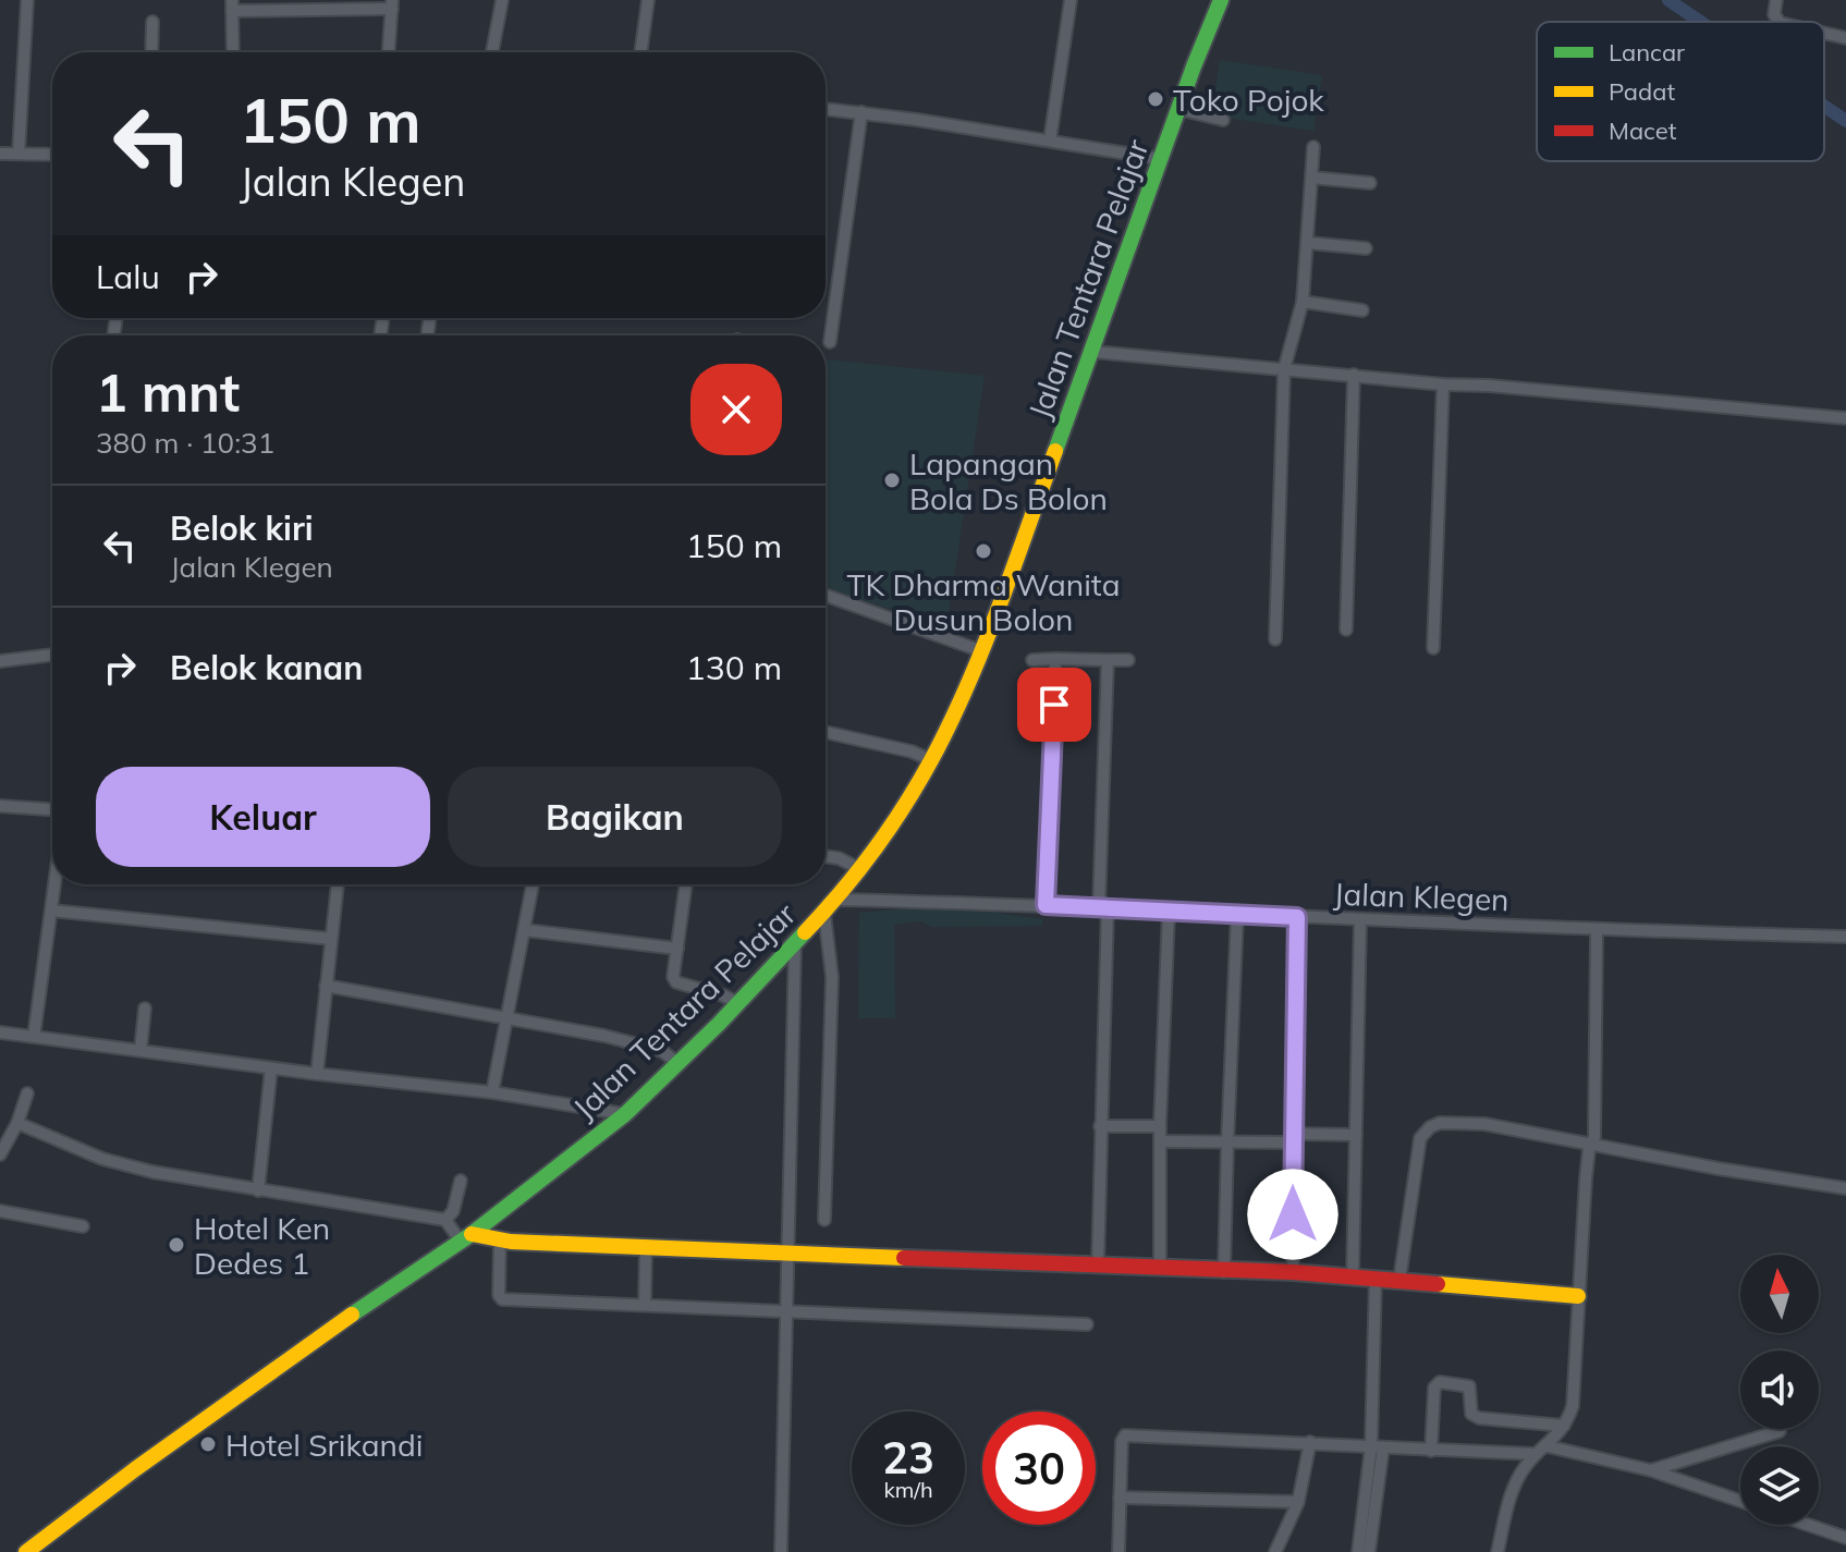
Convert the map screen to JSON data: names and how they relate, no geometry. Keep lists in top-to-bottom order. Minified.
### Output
{"streets":{"main road":["Jalan Tentara Pelajar"],"street":["Jalan Klegen"]},"crossings":[["Jalan Tentara Pelajar","Jalan Klegen"]],"places":["Toko Pojok","Lapangan Bola Ds Bolon","TK Dharma Wanita Dusun Bolon","Hotel Ken Dedes 1","Hotel Srikandi"],"legend":["Lancar","Padat","Macet"],"north":"top","page":{"turn":["150 m","Jalan Klegen"],"then":"Lalu","heading":["1 mnt","380 m · 10:31"],"list":[{"name":"Belok kiri","note":"Jalan Klegen","value":"150 m"},{"name":"Belok kanan","value":"130 m"}],"buttons":["Keluar","Bagikan"],"speed":"23 km/h","limit":"30"}}
